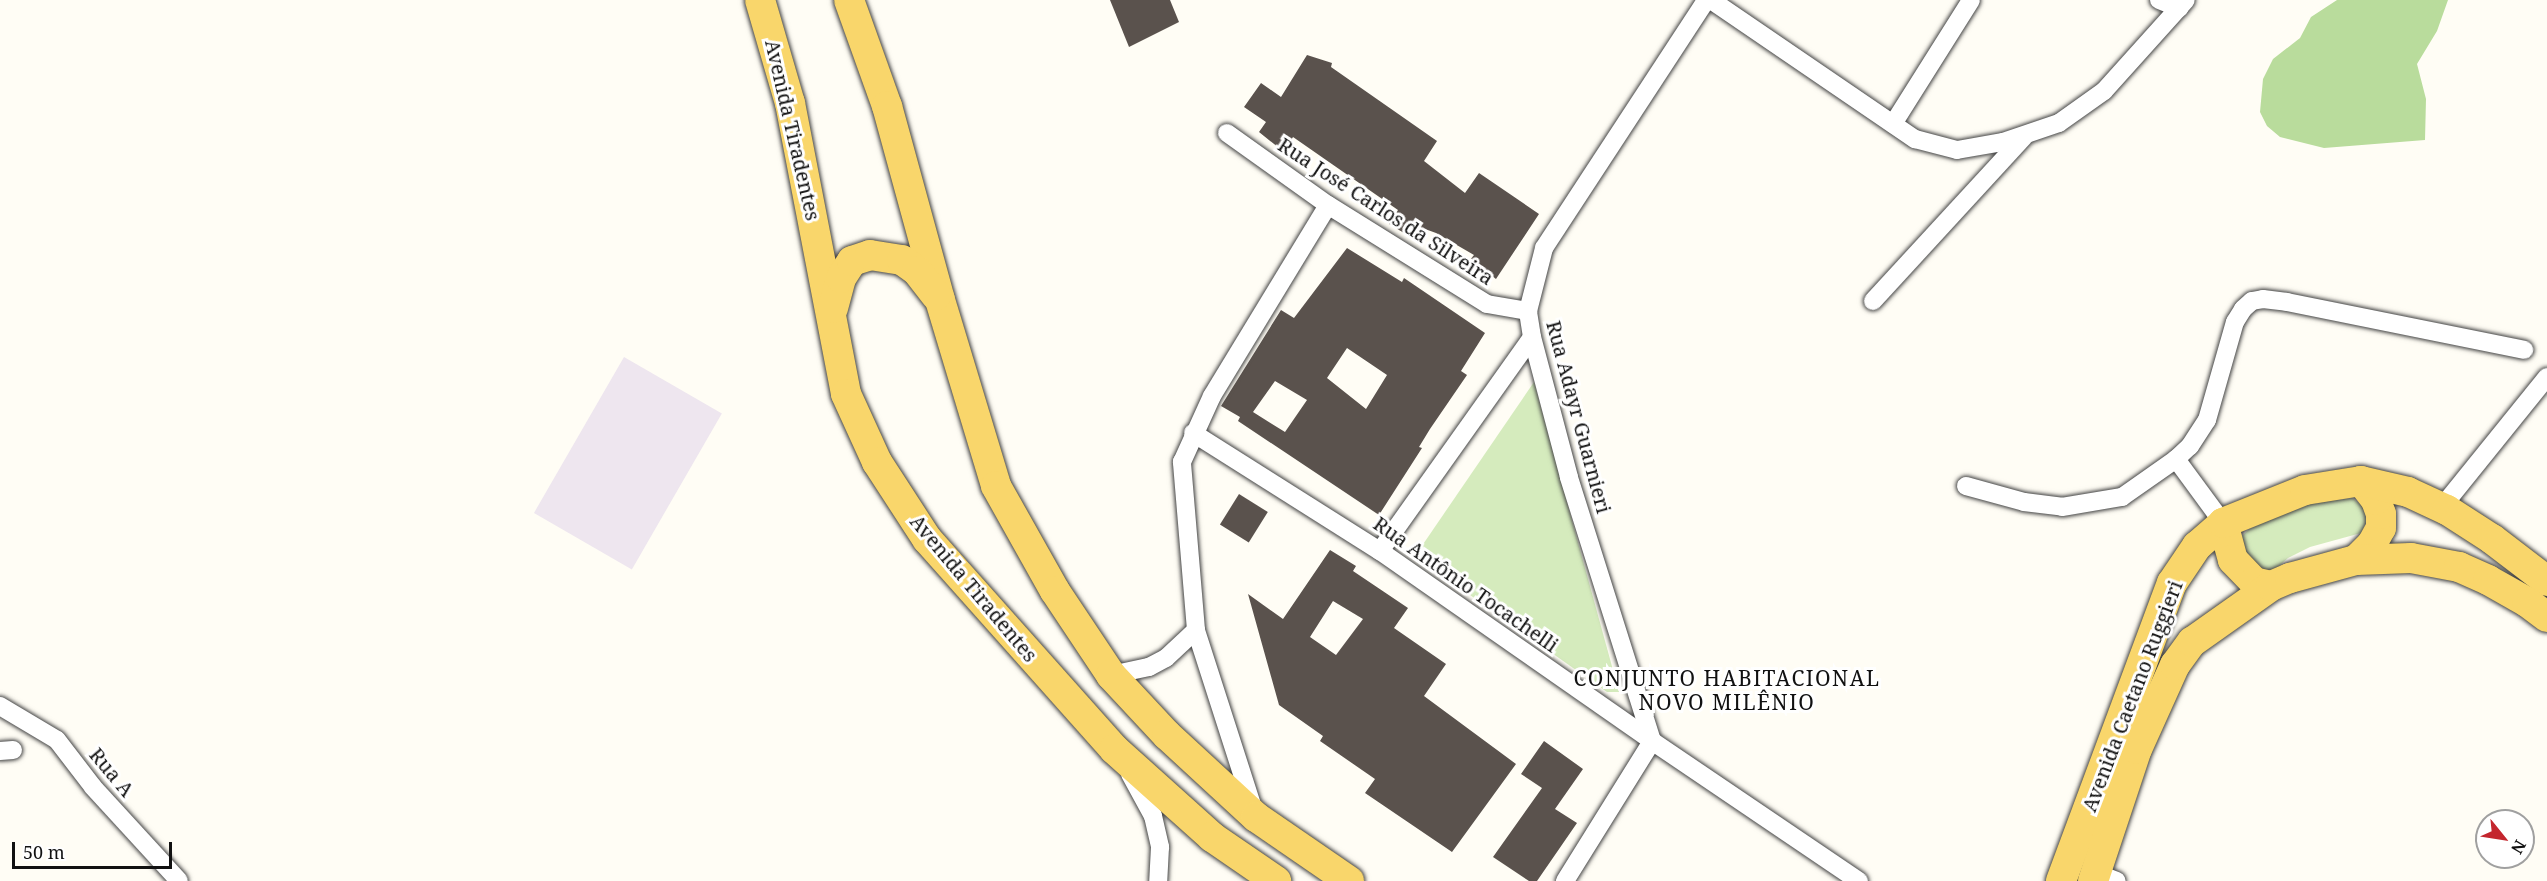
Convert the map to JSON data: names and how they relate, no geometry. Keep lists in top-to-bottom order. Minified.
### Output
{"streets":{"main road":["Avenida Tiradentes","Avenida Caetano Ruggieri"],"street":["Rua José Carlos da Silveira","Rua Adayr Guarnieri","Rua Antônio Tocachelli","Rua A"]},"crossings":[["Rua José Carlos da Silveira","Rua Adayr Guarnieri"],["Rua Adayr Guarnieri","Rua Antônio Tocachelli"]],"districts":["CONJUNTO HABITACIONAL NOVO MILÊNIO"],"scale_bar":"50 m","north":"bottom right"}
